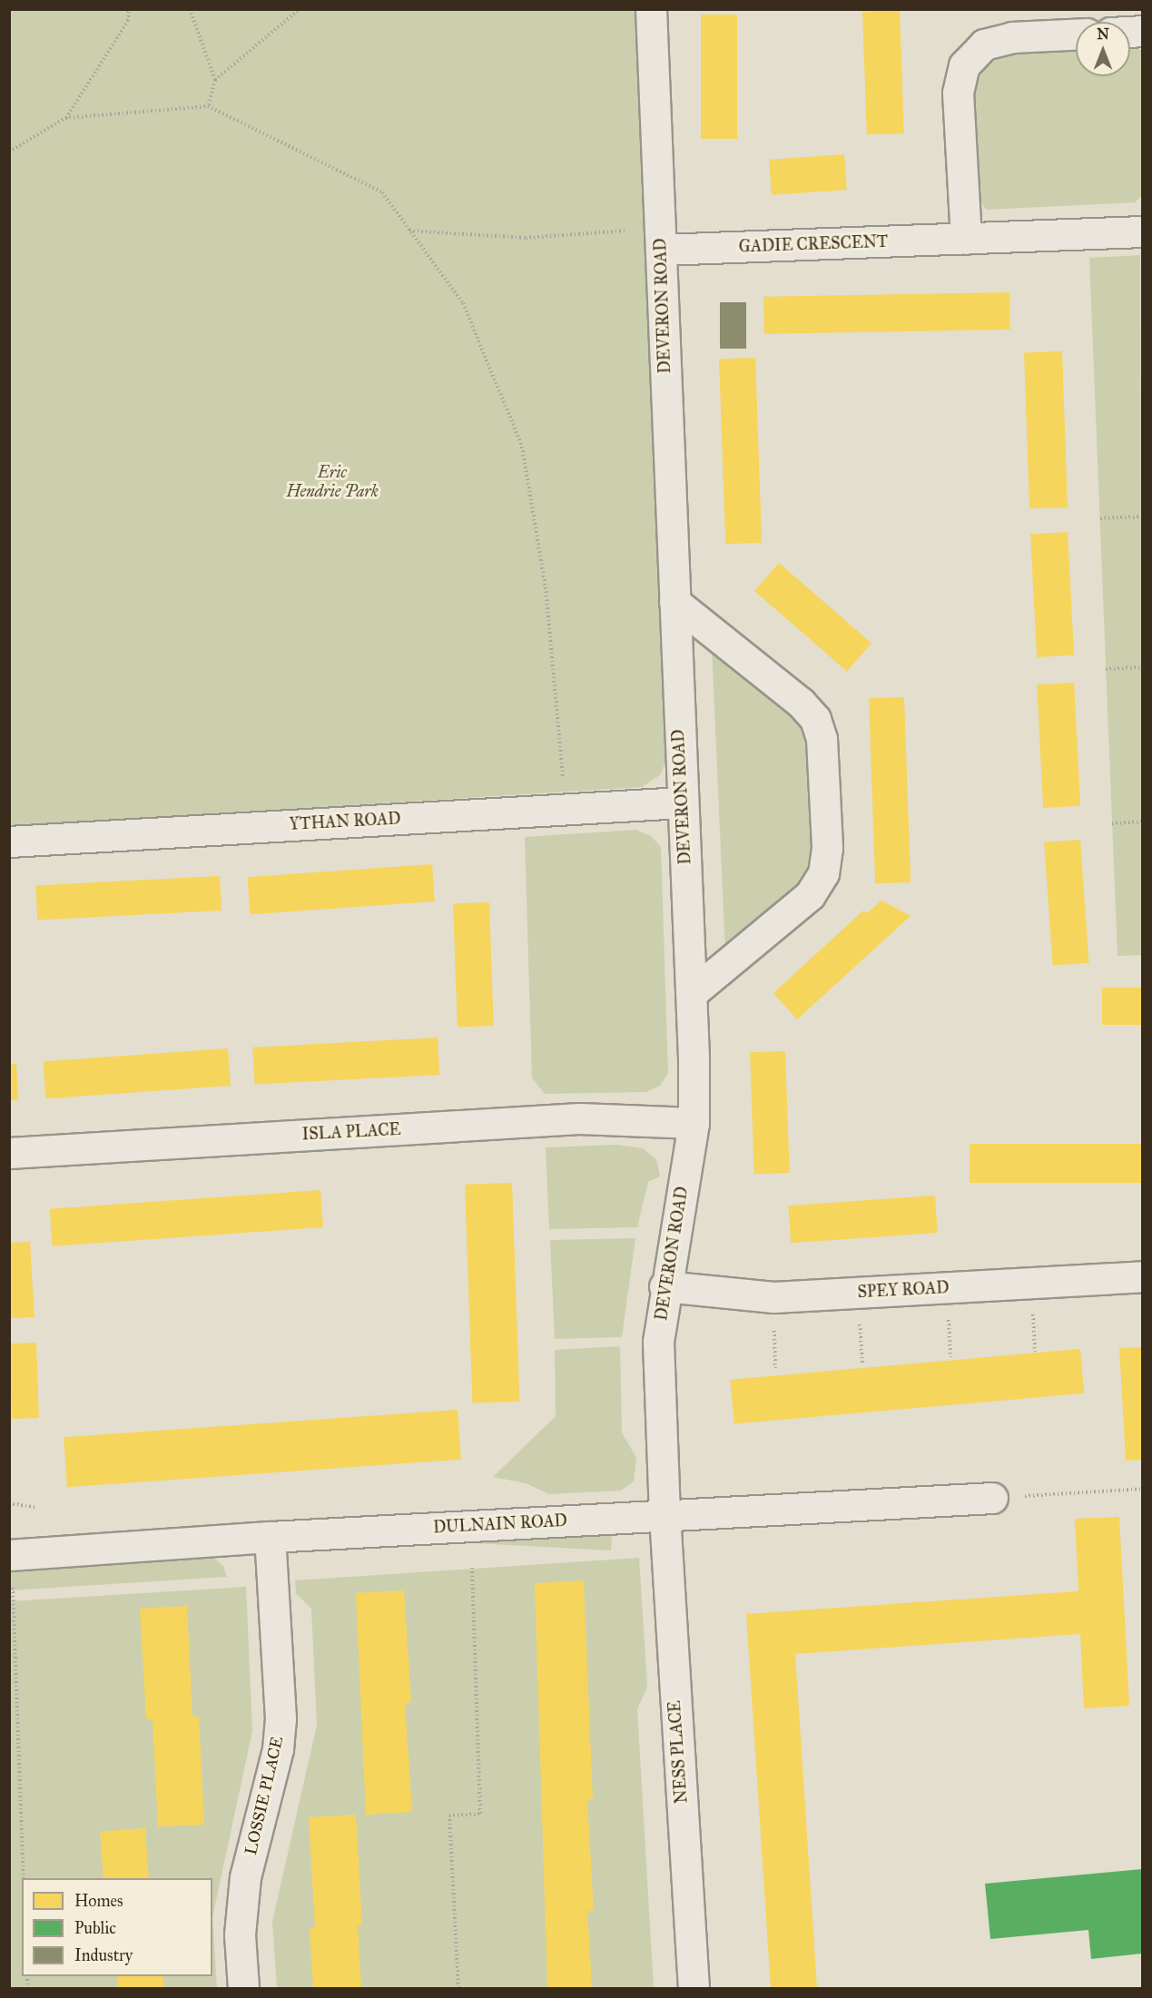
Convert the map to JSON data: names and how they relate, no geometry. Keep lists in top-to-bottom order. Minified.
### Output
{"streets":{"street":["GADIE CRESCENT","DEVERON ROAD","YTHAN ROAD","ISLA PLACE","SPEY ROAD","DULNAIN ROAD","NESS PLACE","LOSSIE PLACE"]},"crossings":[["GADIE CRESCENT","DEVERON ROAD"],["DEVERON ROAD","YTHAN ROAD"],["DEVERON ROAD","ISLA PLACE"],["DEVERON ROAD","SPEY ROAD"],["DEVERON ROAD","DULNAIN ROAD"],["DEVERON ROAD","NESS PLACE"],["DULNAIN ROAD","NESS PLACE"],["DULNAIN ROAD","LOSSIE PLACE"]],"parks":["Eric Hendrie Park"],"legend":["Homes","Public","Industry"],"north":"top"}
